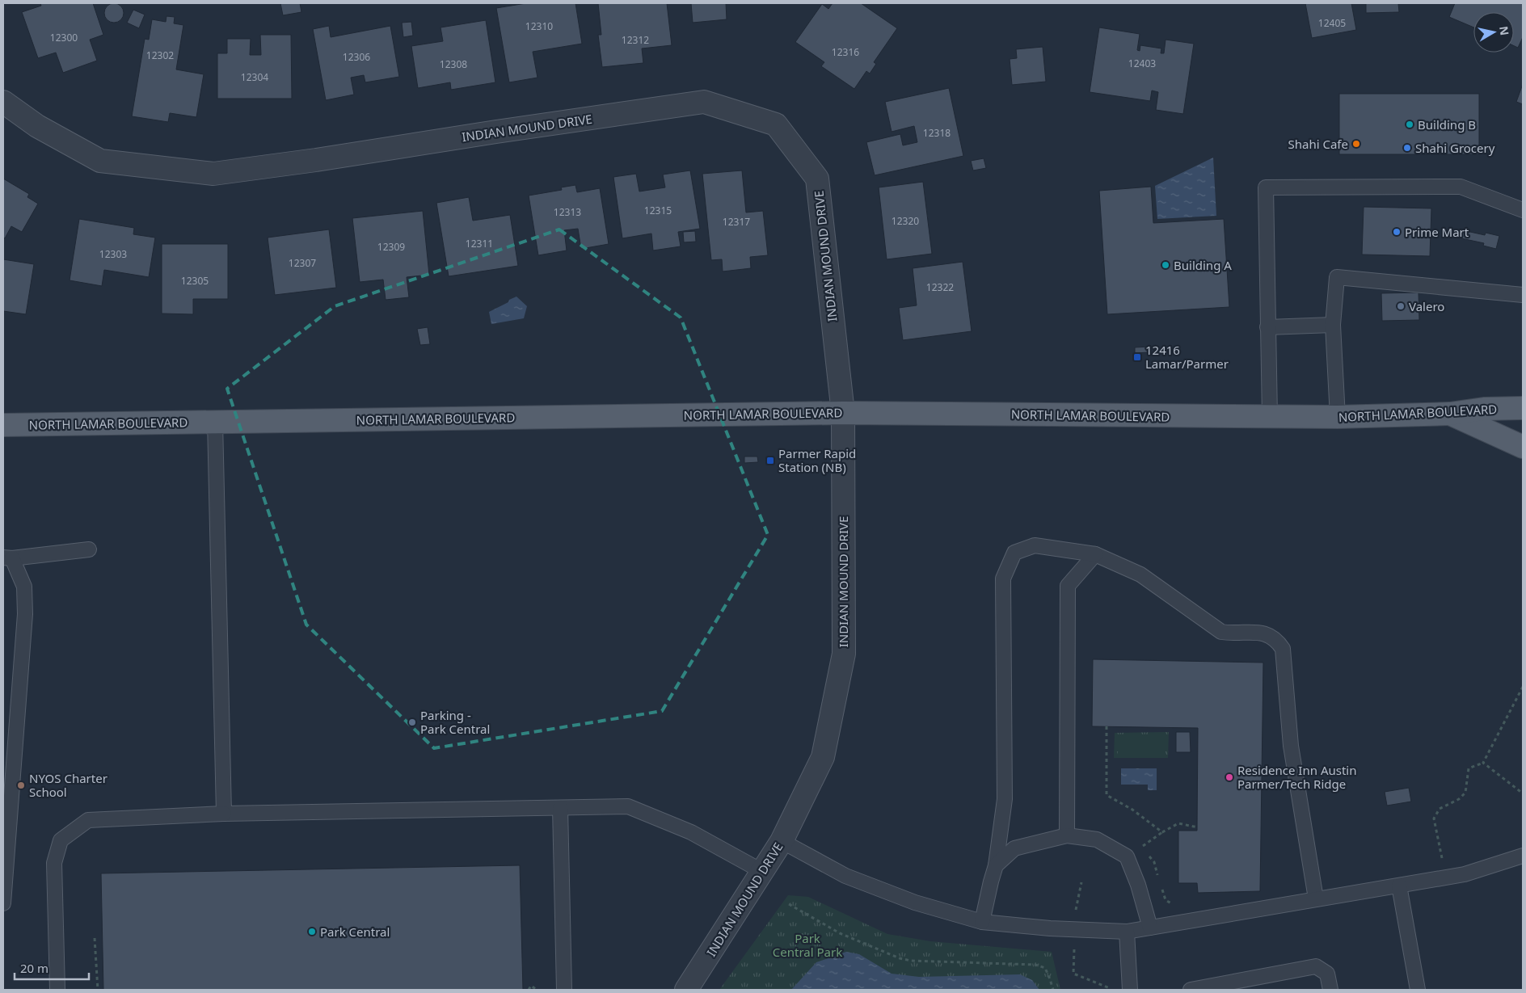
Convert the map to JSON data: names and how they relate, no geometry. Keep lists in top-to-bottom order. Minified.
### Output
{"streets":{"main road":["NORTH LAMAR BOULEVARD"],"street":["INDIAN MOUND DRIVE"]},"crossings":[["INDIAN MOUND DRIVE","NORTH LAMAR BOULEVARD"]],"parks":["Park Central Park"],"places":{"other":["Building B","Shahi Cafe","Shahi Grocery","Prime Mart","Building A","Valero","Parking - Park Central","Residence Inn Austin Parmer/Tech Ridge","NYOS Charter School","Park Central"],"transit":["12416 Lamar/Parmer","Parmer Rapid Station (NB)"]},"house_numbers":["12405","12310","12300","12312","12316","12302","12306","12403","12308","12304","12318","12315","12313","12320","12317","12311","12309","12303","12307","12305","12322"],"scale_bar":"20 m","north":"right"}
